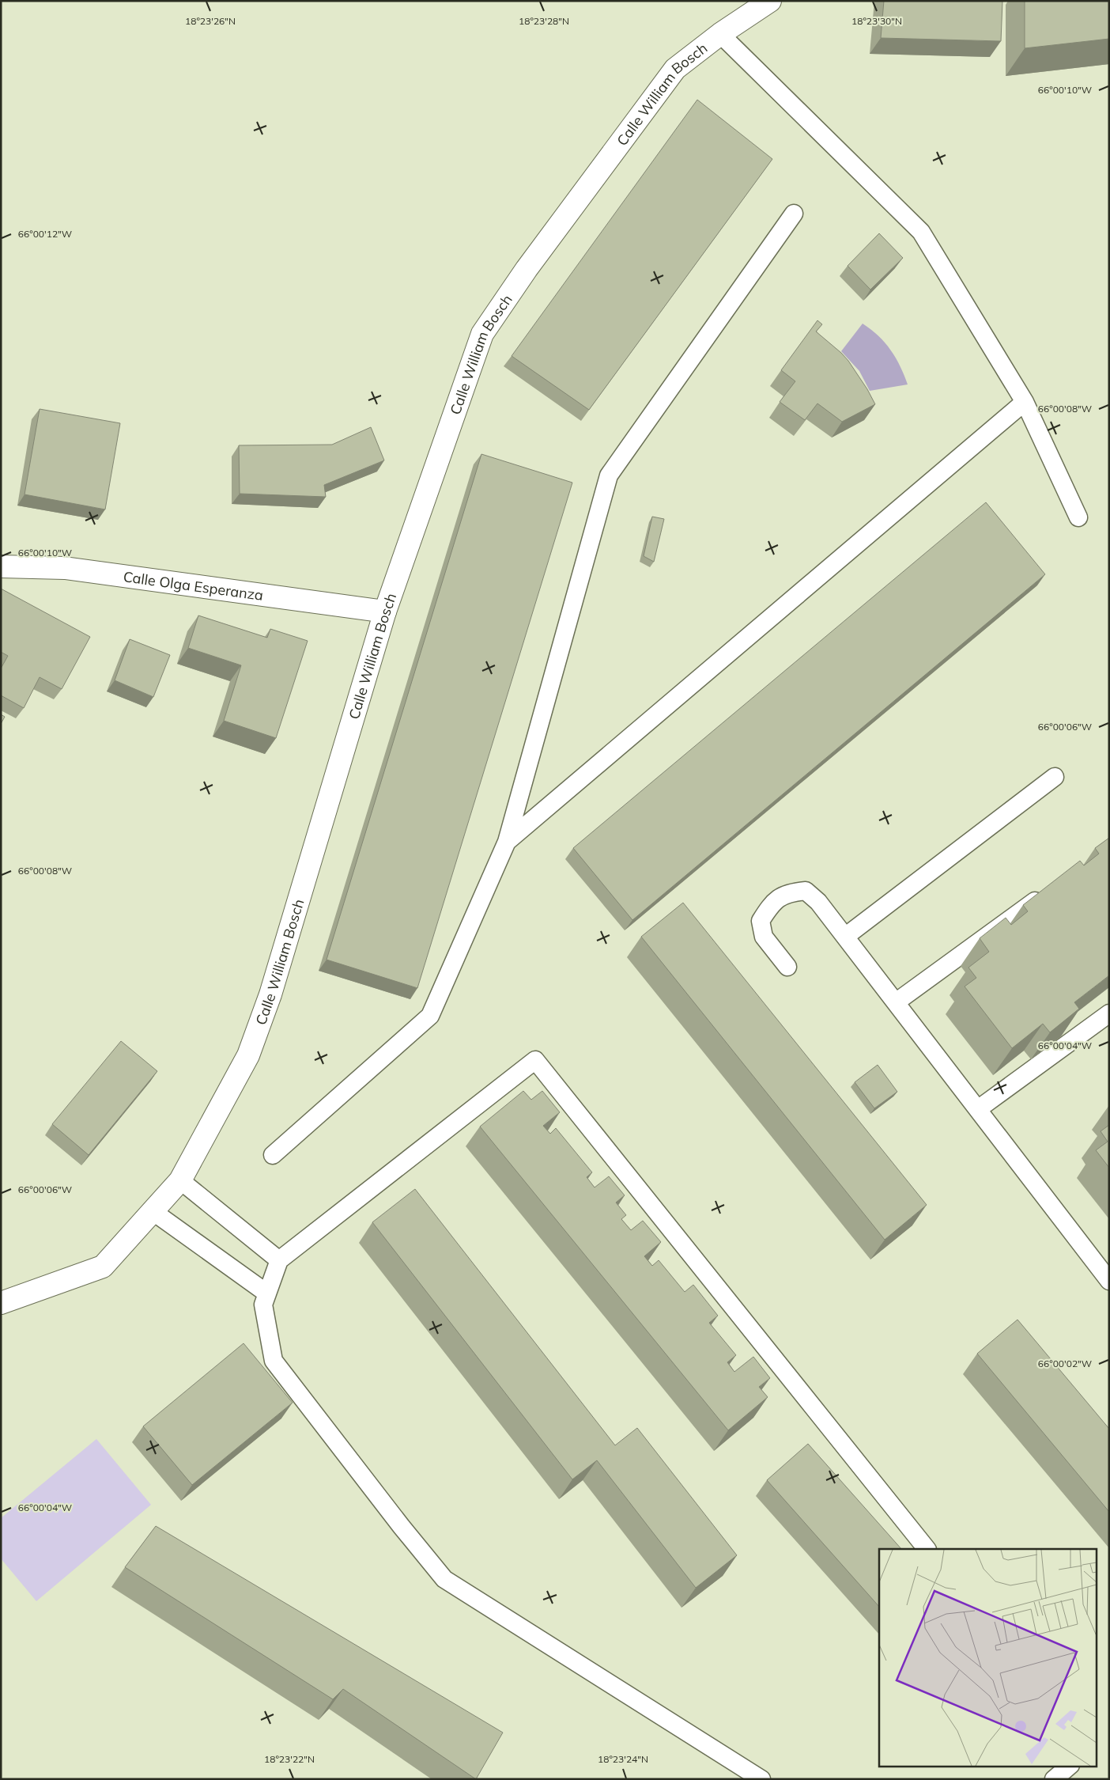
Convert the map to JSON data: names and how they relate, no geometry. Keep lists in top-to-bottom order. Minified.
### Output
{"streets":{"street":["Calle William Bosch","Calle Olga Esperanza"]},"crossings":[["Calle William Bosch","Calle Olga Esperanza"]],"coordinates":["18°23'26\"N","18°23'28\"N","18°23'30\"N","66°00'10\"W","66°00'12\"W","66°00'08\"W","66°00'06\"W","66°00'04\"W","66°00'02\"W","18°23'22\"N","18°23'24\"N"]}
